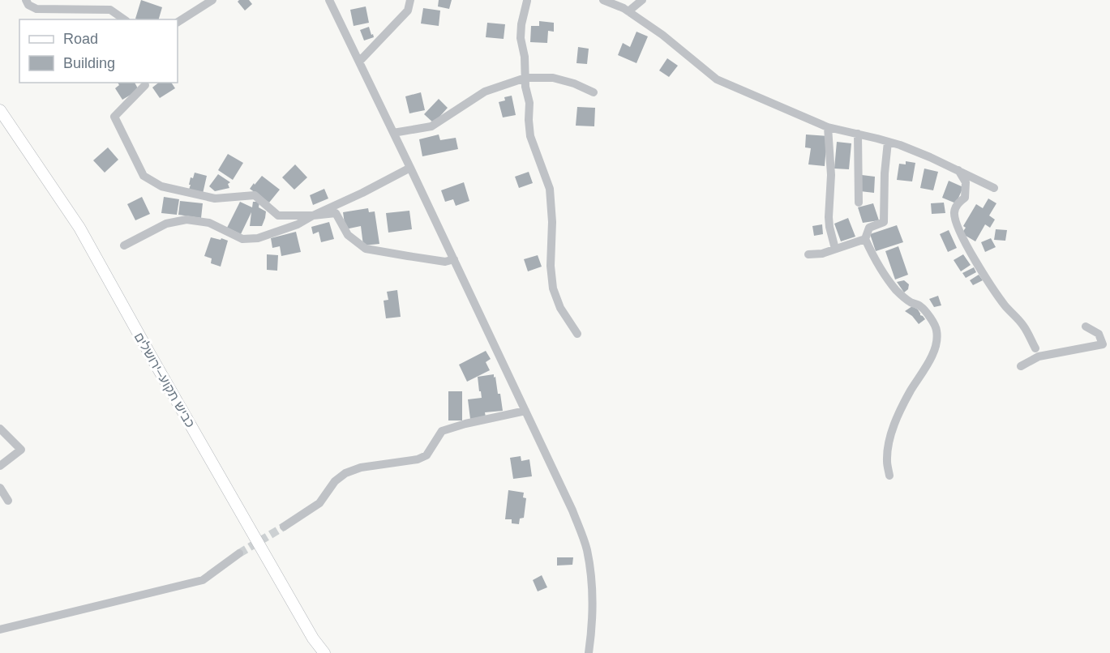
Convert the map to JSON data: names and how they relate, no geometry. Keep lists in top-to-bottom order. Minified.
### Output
{"streets":{"main road":["כביש תקוע–ירושלים"]},"legend":["Road","Building"]}
